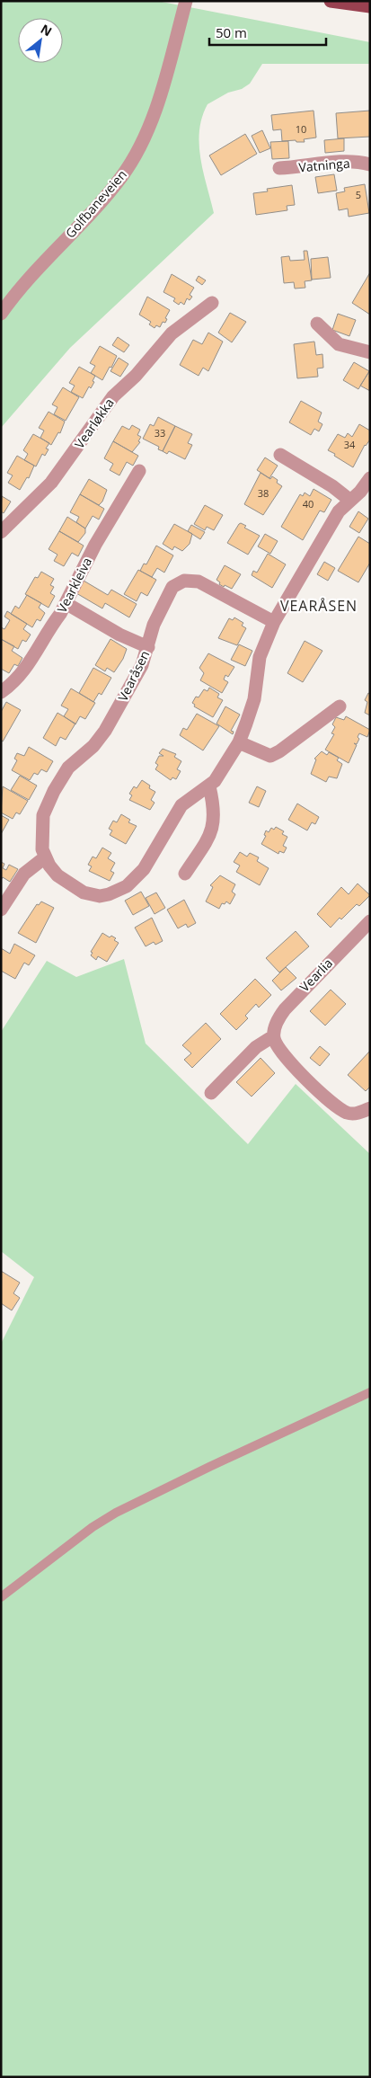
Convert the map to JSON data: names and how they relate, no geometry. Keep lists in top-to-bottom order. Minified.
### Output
{"streets":{"street":["Vatninga","Golfbaneveien","Vearløkka","Vearkleiva","Vearåsen","Vearlia"]},"districts":["VEARÅSEN"],"house_numbers":["10","5","33","34","38","40"],"scale_bar":"50 m","north":"top right"}
